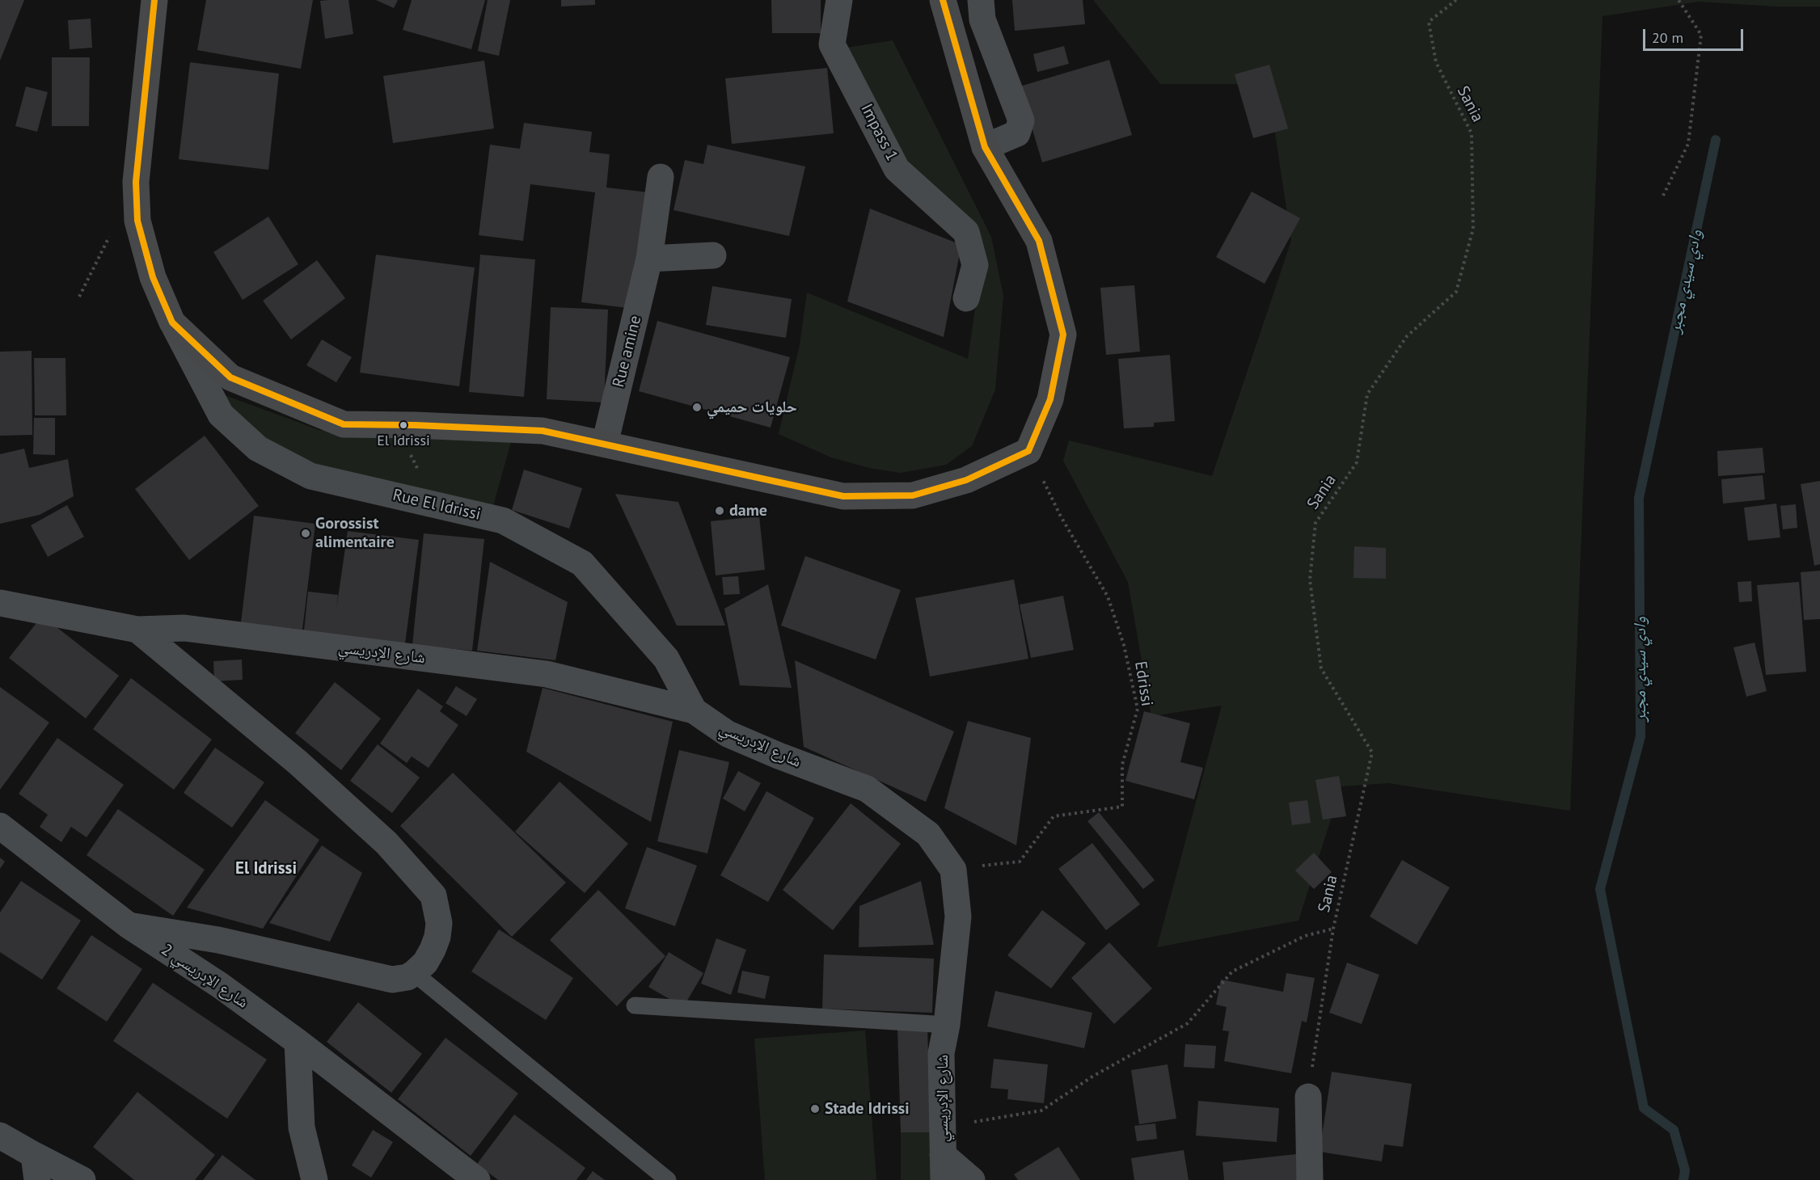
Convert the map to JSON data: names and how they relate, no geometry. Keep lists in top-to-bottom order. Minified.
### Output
{"streets":{"street":["Impass 1","Rue amine","Rue El Idrissi","شارع الإدريسي","شارع الإدريسي 2"],"path":["Sania","Edrissi"]},"crossings":[["Rue El Idrissi","شارع الإدريسي"],["شارع الإدريسي","Edrissi"]],"districts":["El Idrissi"],"water":["وادي سيدي مجبر"],"places":["حلويات حميمي","El Idrissi","dame","Gorossist alimentaire","Stade Idrissi"],"scale_bar":"20 m"}
